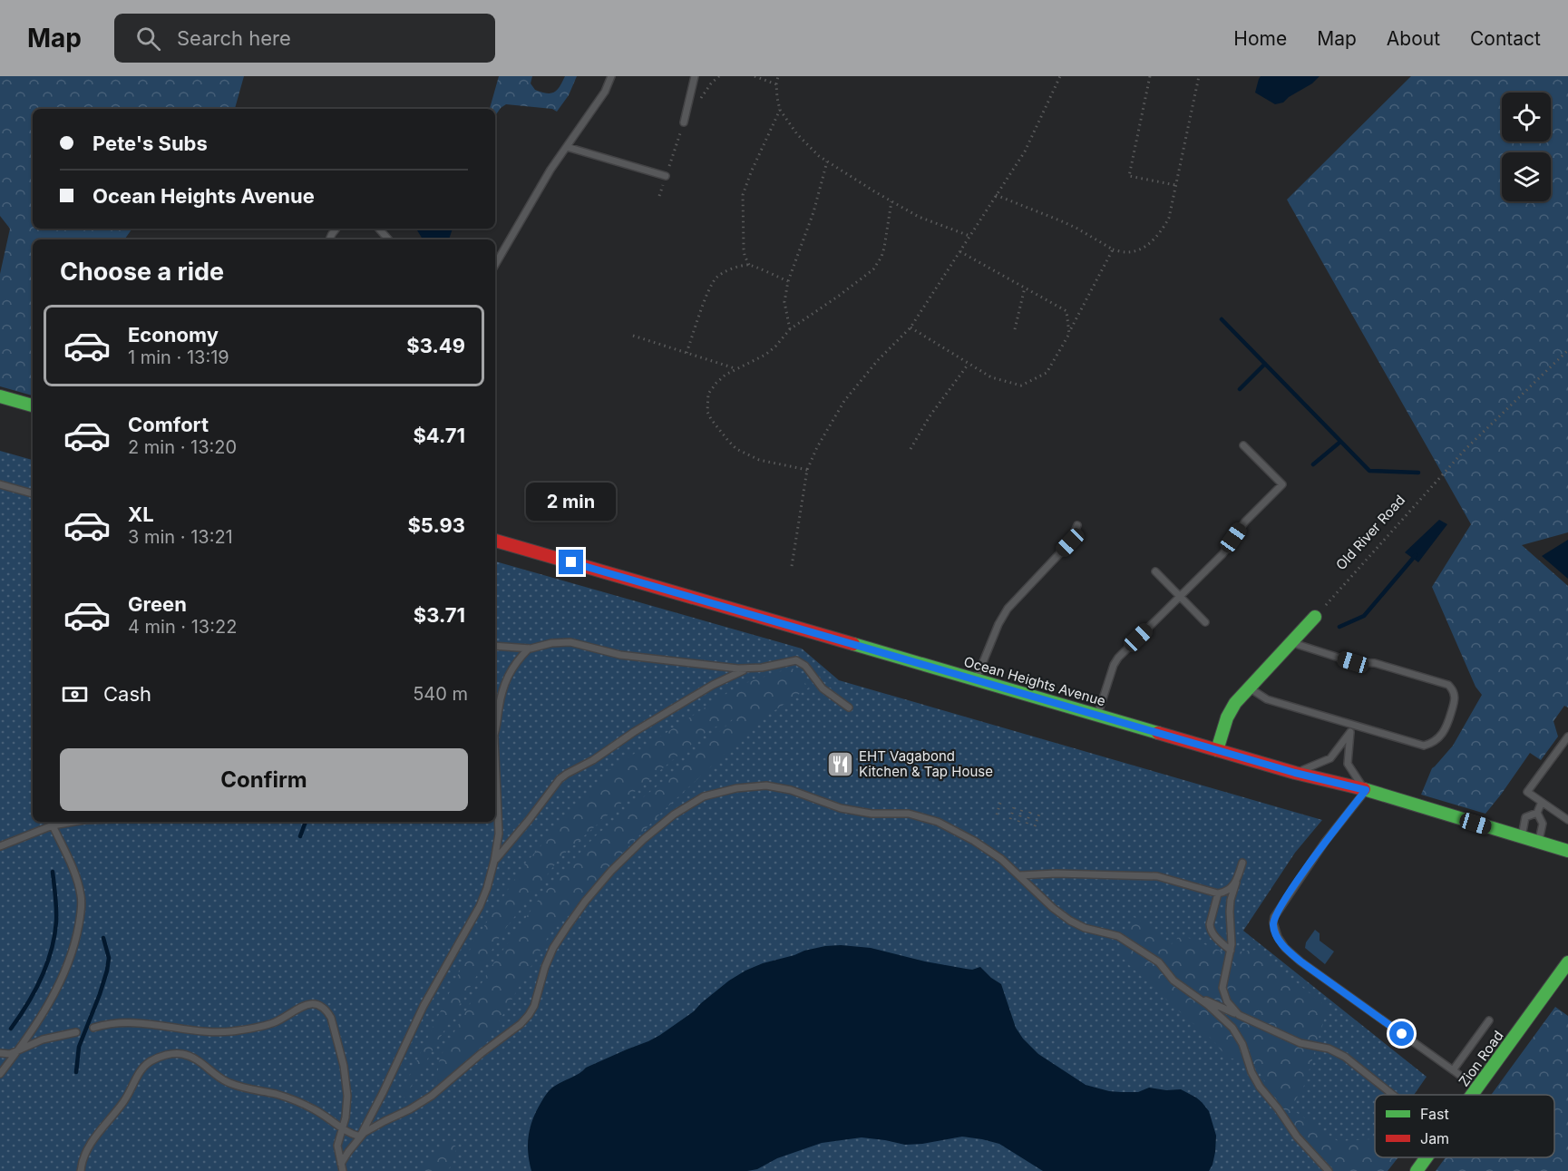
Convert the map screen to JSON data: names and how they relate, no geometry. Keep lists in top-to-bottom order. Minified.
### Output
{"streets":{"main road":["Ocean Heights Avenue","Zion Road"],"path":["Old River Road"]},"places":{"restaurant":["EHT Vagabond Kitchen & Tap House"]},"legend":["Fast","Jam"],"page":{"header":"Map","search":"Search here","nav":["Home","Map","About","Contact"],"banner":["Pete's Subs","Ocean Heights Avenue"],"heading":"Choose a ride","list":[{"name":"Economy","note":"1 min · 13:19","value":"$3.49"},{"name":"Comfort","note":"2 min · 13:20","value":"$4.71"},{"name":"XL","note":"3 min · 13:21","value":"$5.93"},{"name":"Green","note":"4 min · 13:22","value":"$3.71"}],"bubble":"2 min","pay":["Cash","540 m"],"buttons":"Confirm"}}
